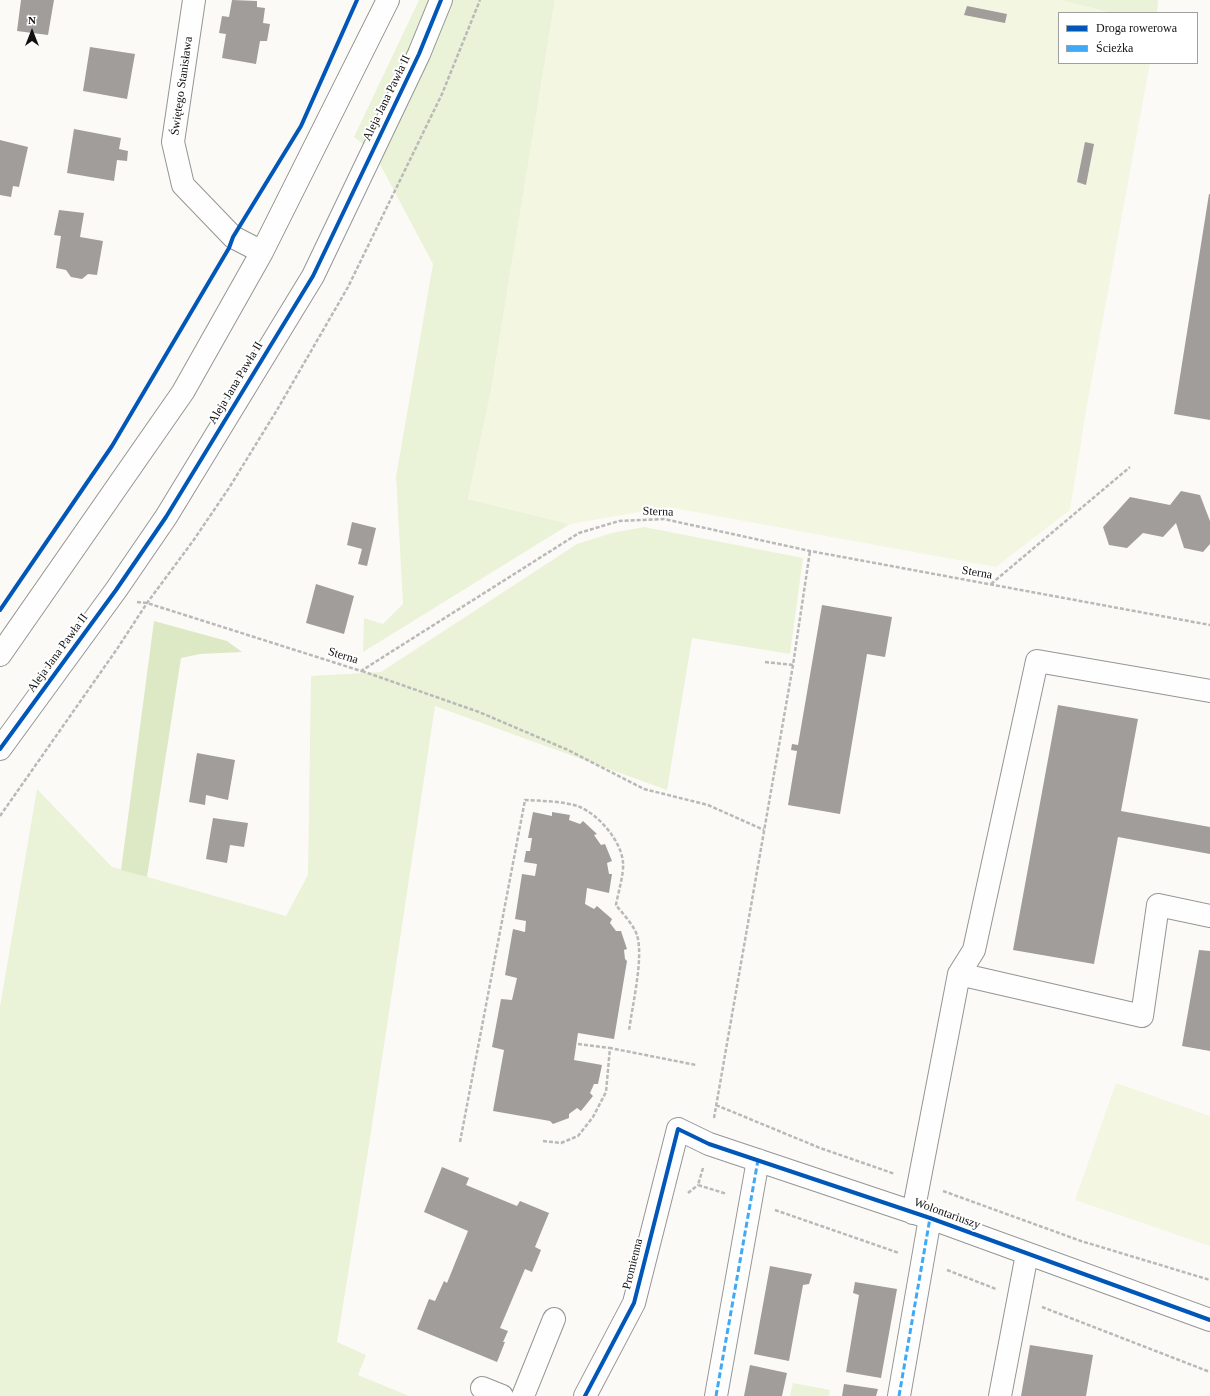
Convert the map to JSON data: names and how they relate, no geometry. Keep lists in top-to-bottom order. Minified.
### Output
{"streets":{"street":["Świętego Stanisława","Aleja Jana Pawła II","Wolontariuszy","Promienna"],"path":["Sterna"]},"crossings":[["Wolontariuszy","Promienna"]],"legend":["Droga rowerowa","Ścieżka"],"north":"top"}
